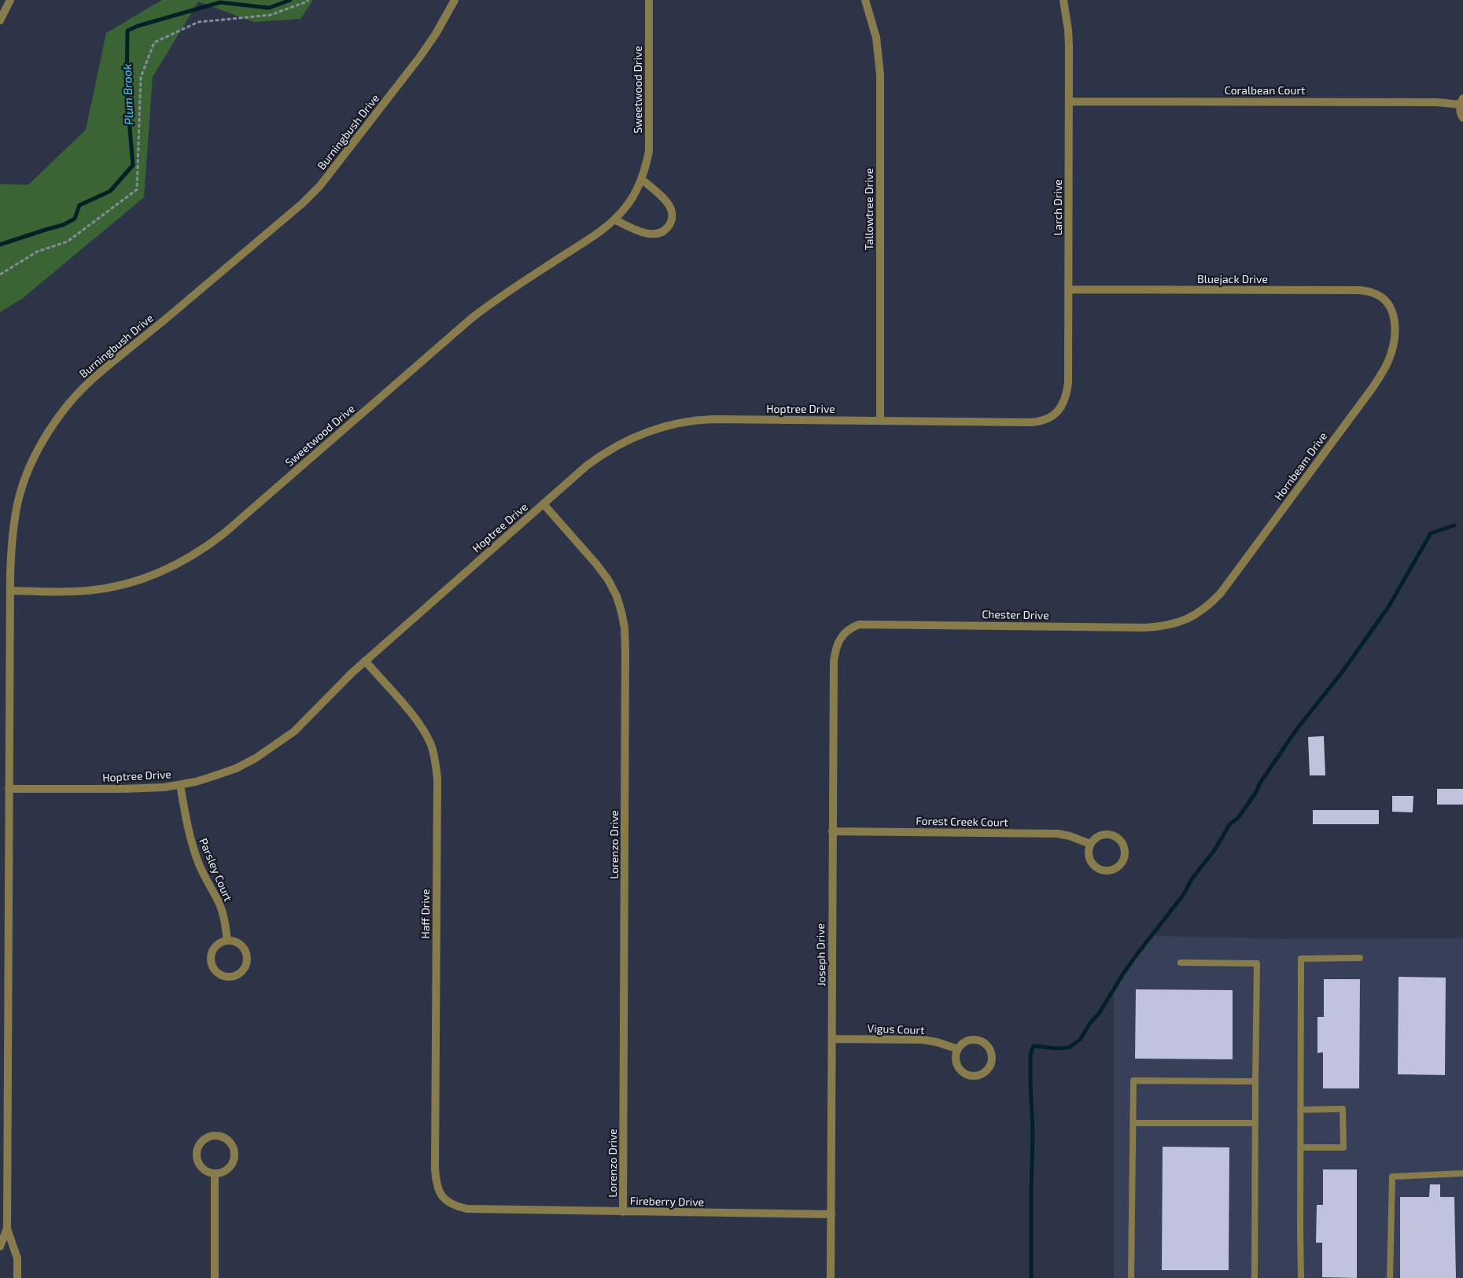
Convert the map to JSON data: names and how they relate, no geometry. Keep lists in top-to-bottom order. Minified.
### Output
{"streets":{"street":["Sweetwood Drive","Coralbean Court","Burningbush Drive","Larch Drive","Tallowtree Drive","Bluejack Drive","Hoptree Drive","Hornbeam Drive","Chester Drive","Forest Creek Court","Lorenzo Drive","Parsley Court","Haff Drive","Joseph Drive","Vigus Court","Fireberry Drive"]},"crossings":[["Sweetwood Drive","Burningbush Drive"],["Coralbean Court","Larch Drive"],["Burningbush Drive","Hoptree Drive"],["Larch Drive","Bluejack Drive"],["Larch Drive","Hoptree Drive"],["Tallowtree Drive","Hoptree Drive"],["Bluejack Drive","Hornbeam Drive"],["Hoptree Drive","Lorenzo Drive"],["Hoptree Drive","Parsley Court"],["Hoptree Drive","Haff Drive"],["Hornbeam Drive","Chester Drive"],["Chester Drive","Joseph Drive"],["Forest Creek Court","Joseph Drive"],["Lorenzo Drive","Fireberry Drive"],["Haff Drive","Fireberry Drive"],["Joseph Drive","Vigus Court"],["Joseph Drive","Fireberry Drive"]],"water":["Plum Brook"]}
